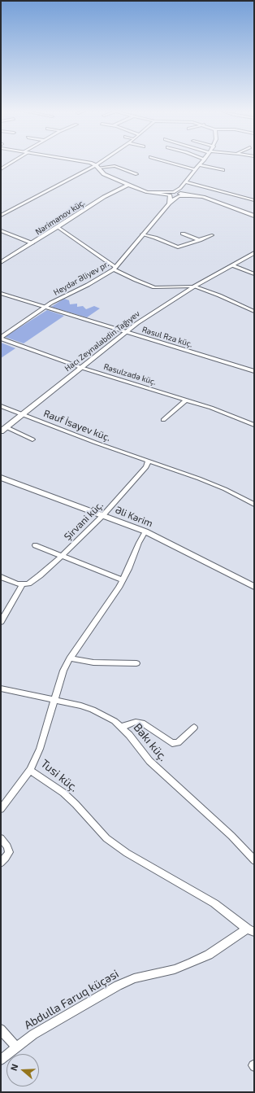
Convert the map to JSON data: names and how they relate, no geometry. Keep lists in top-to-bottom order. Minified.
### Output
{"streets":{"street":["Nərimanov küç.","Heydər Əliyev pr.","Rəsul Rza küç.","Hacı Zeynalabdin Tağıyev","Rəsulzadə küç.","Rauf İsayev küç.","Əli Kərim","Şirvani küç.","Bakı küç.","Tusi küç.","Abdulla Faruq küçəsi"]},"crossings":[["Heydər Əliyev pr.","Rəsul Rza küç."],["Heydər Əliyev pr.","Rəsulzadə küç."],["Rəsul Rza küç.","Hacı Zeynalabdin Tağıyev"],["Hacı Zeynalabdin Tağıyev","Rəsulzadə küç."],["Hacı Zeynalabdin Tağıyev","Rauf İsayev küç."],["Rauf İsayev küç.","Şirvani küç."],["Əli Kərim","Şirvani küç."],["Əli Kərim","Tusi küç."],["Bakı küç.","Tusi küç."],["Tusi küç.","Abdulla Faruq küçəsi"]],"north":"left"}
